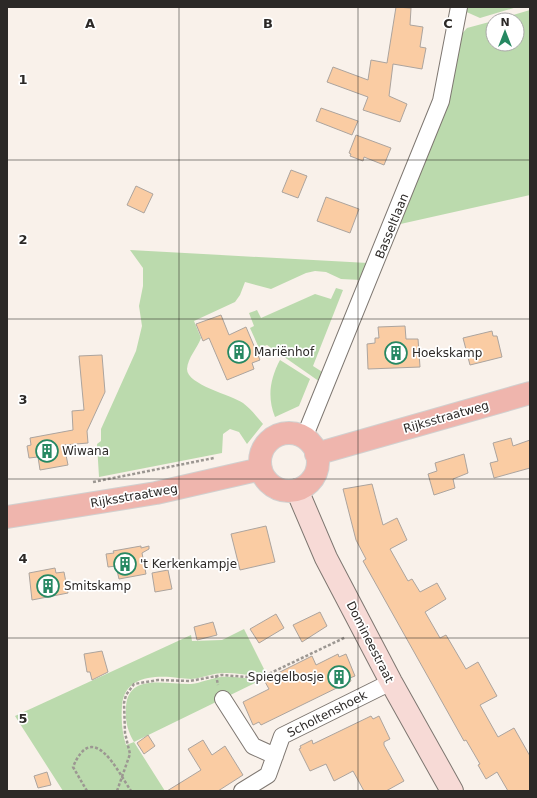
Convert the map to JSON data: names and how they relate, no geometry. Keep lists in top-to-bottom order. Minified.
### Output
{"streets":{"main road":["Rijksstraatweg","Domineestraat"],"street":["Basseltlaan","Scholtenshoek"]},"crossings":[["Basseltlaan","Rijksstraatweg"],["Basseltlaan","Domineestraat"],["Rijksstraatweg","Domineestraat"],["Domineestraat","Scholtenshoek"]],"places":{"building":["Mariënhof","Hoekskamp","Wiwana","'t Kerkenkampje","Smitskamp","Spiegelbosje"]},"north":"top","grid":{"columns":["A","B","C"],"rows":["1","2","3","4","5"]}}
